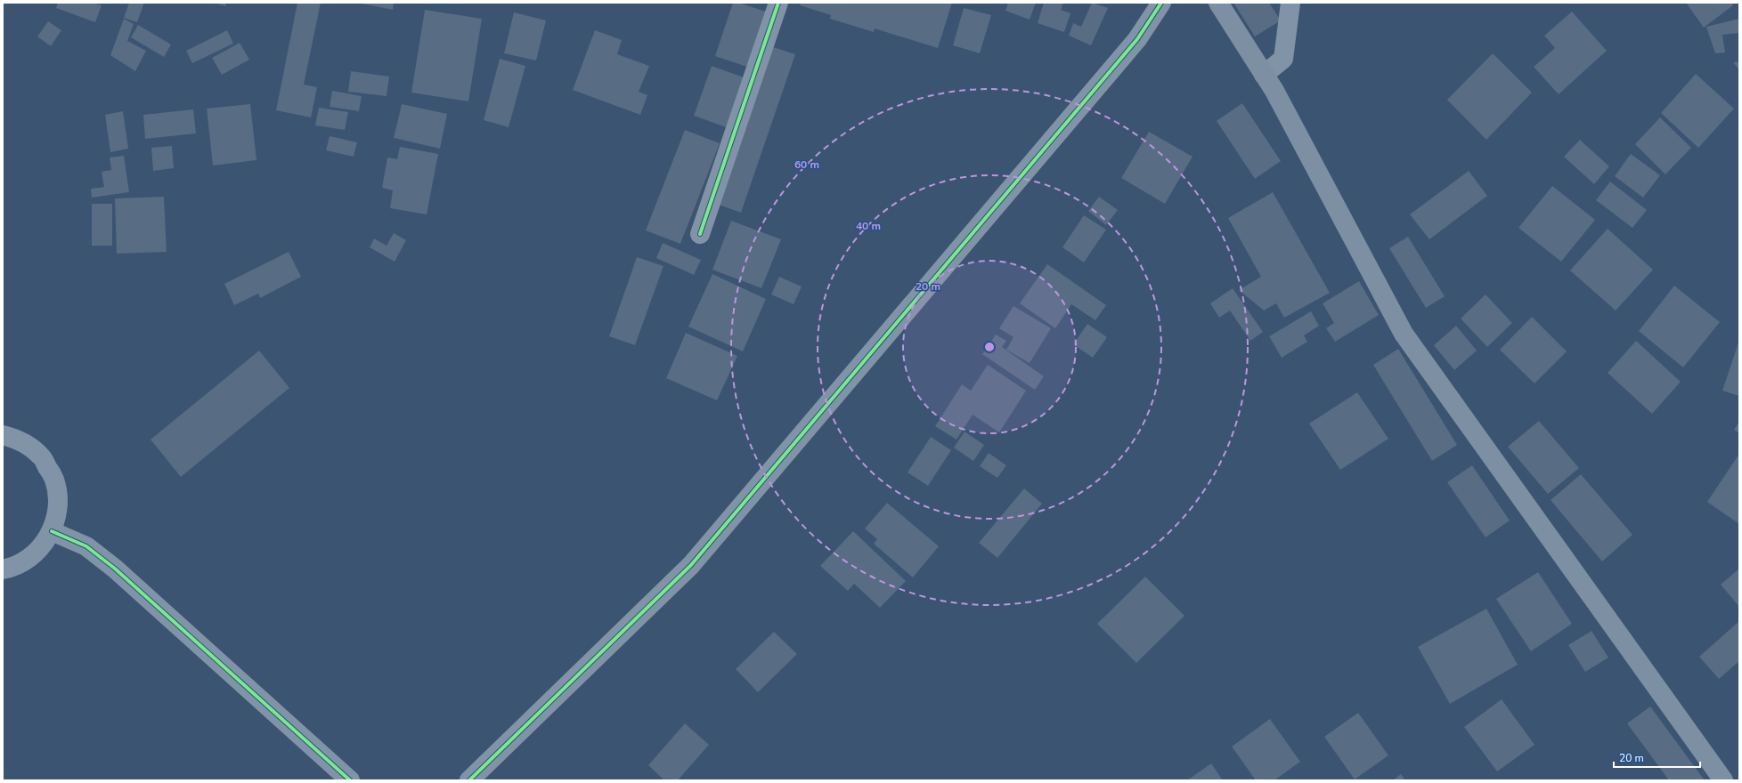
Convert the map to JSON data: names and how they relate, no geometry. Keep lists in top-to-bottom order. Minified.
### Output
{"scale_bar":"20 m","rings":["60 m","40 m","20 m"]}
